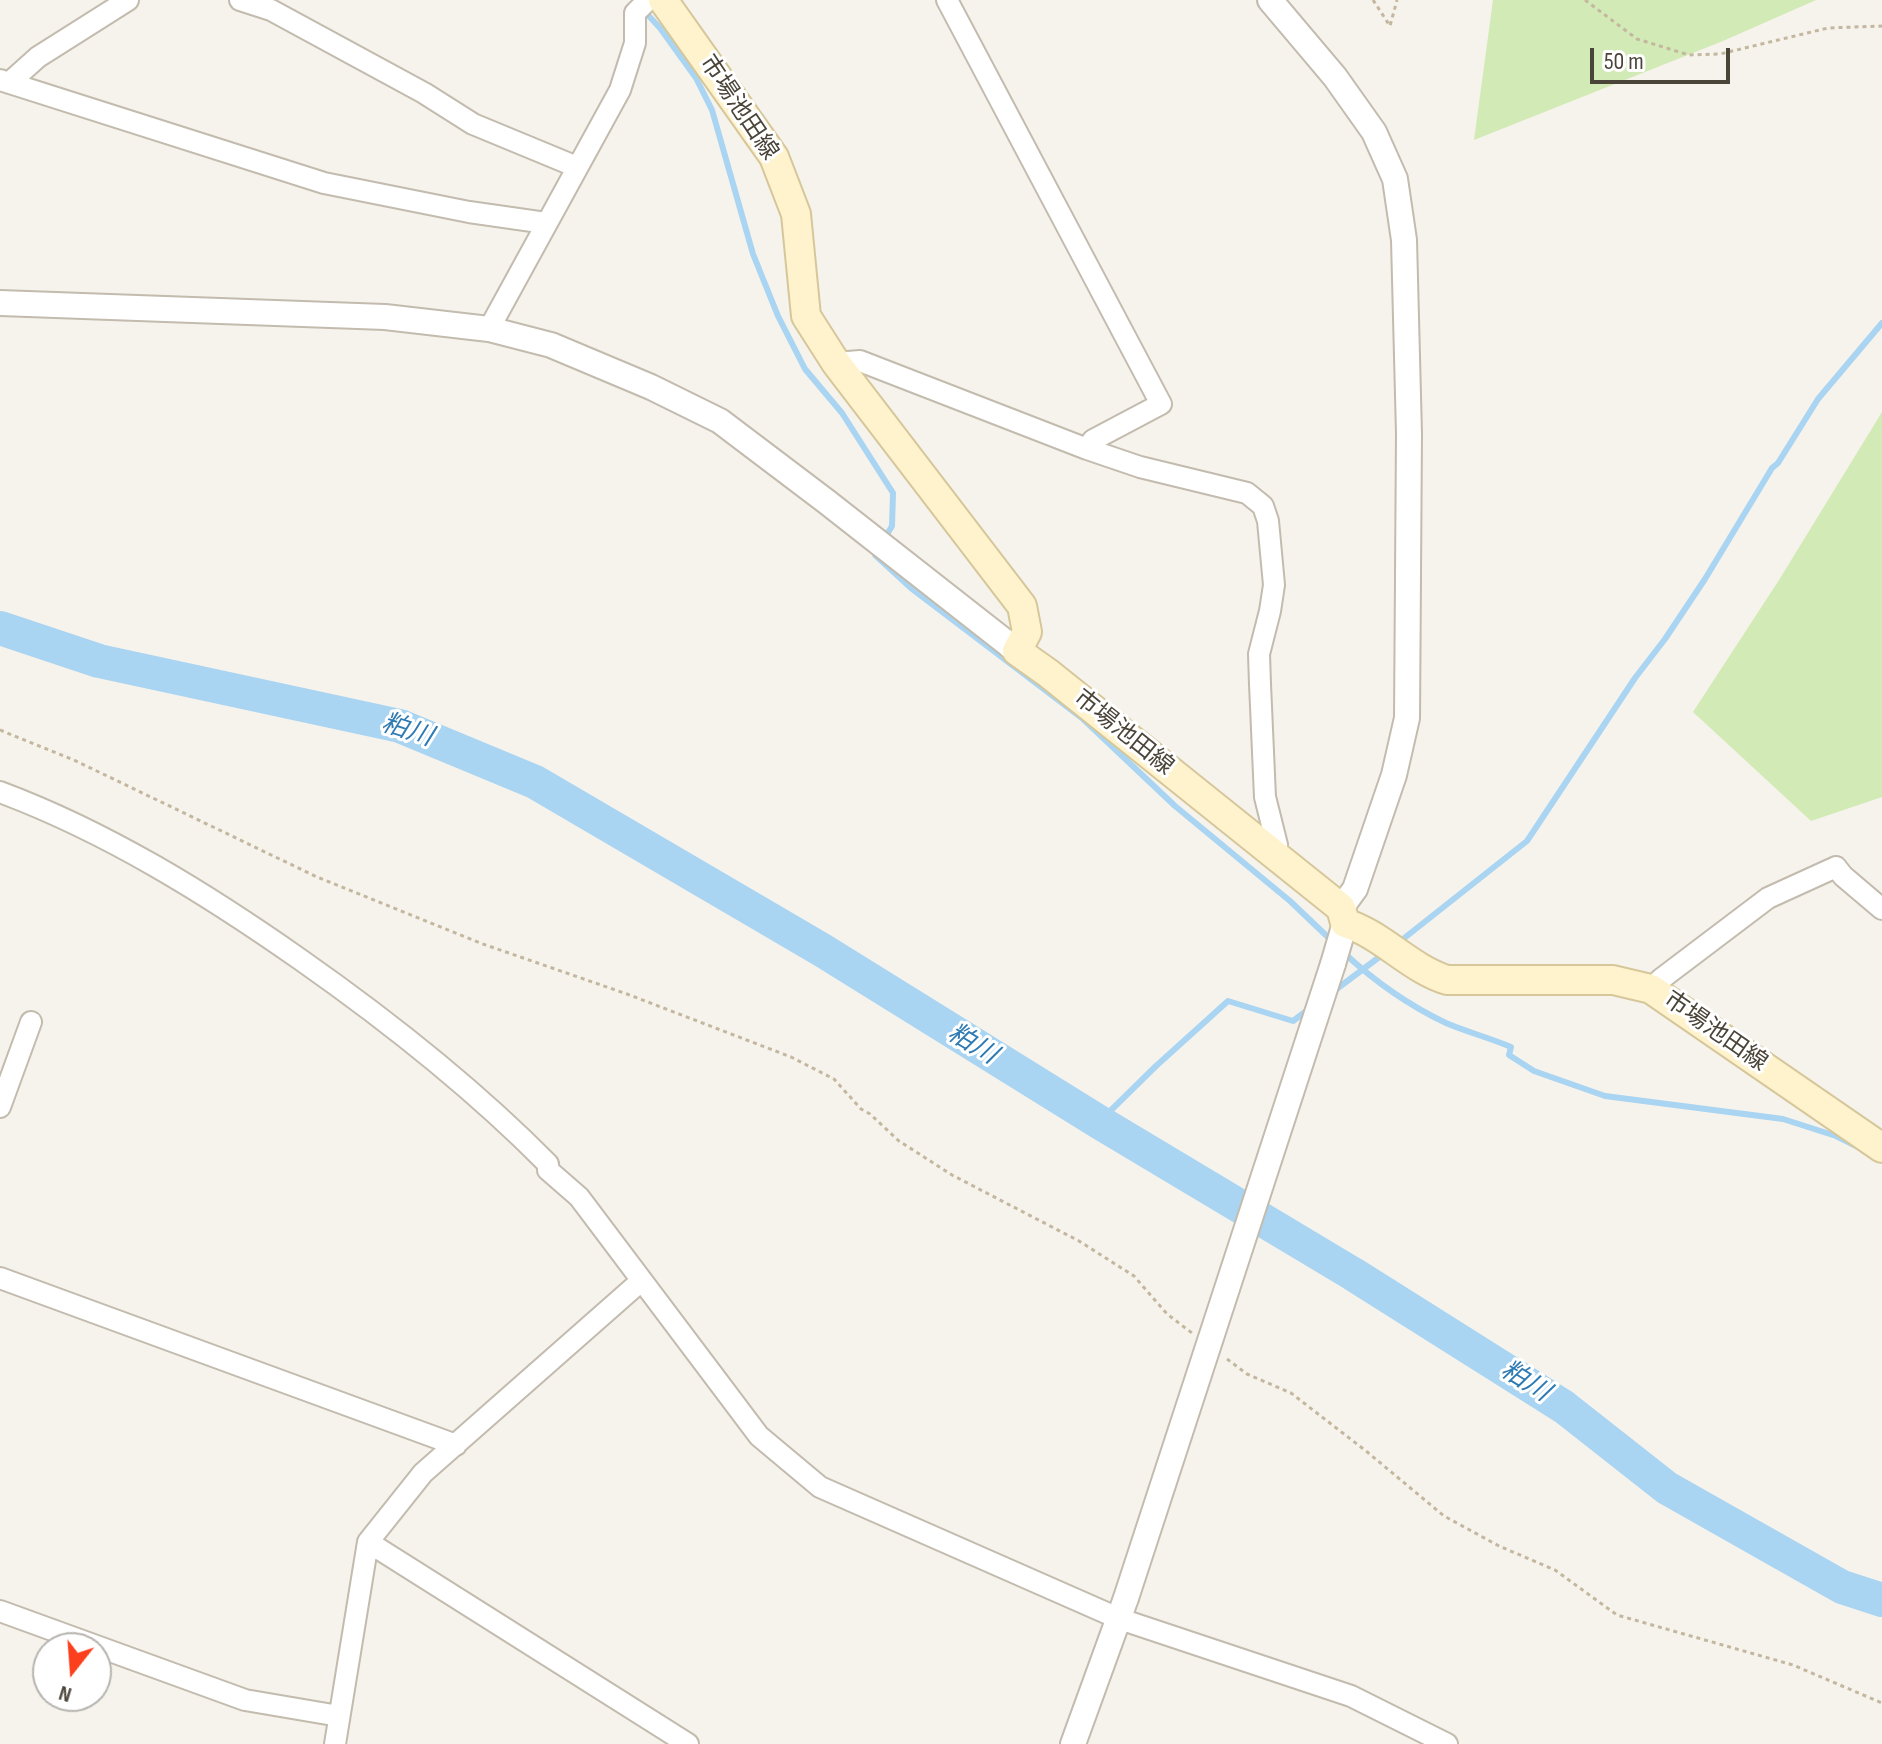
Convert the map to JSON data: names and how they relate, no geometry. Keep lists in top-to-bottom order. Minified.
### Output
{"streets":{"main road":["市場池田線"]},"water":["粕川"],"scale_bar":"50 m","north":"bottom"}
